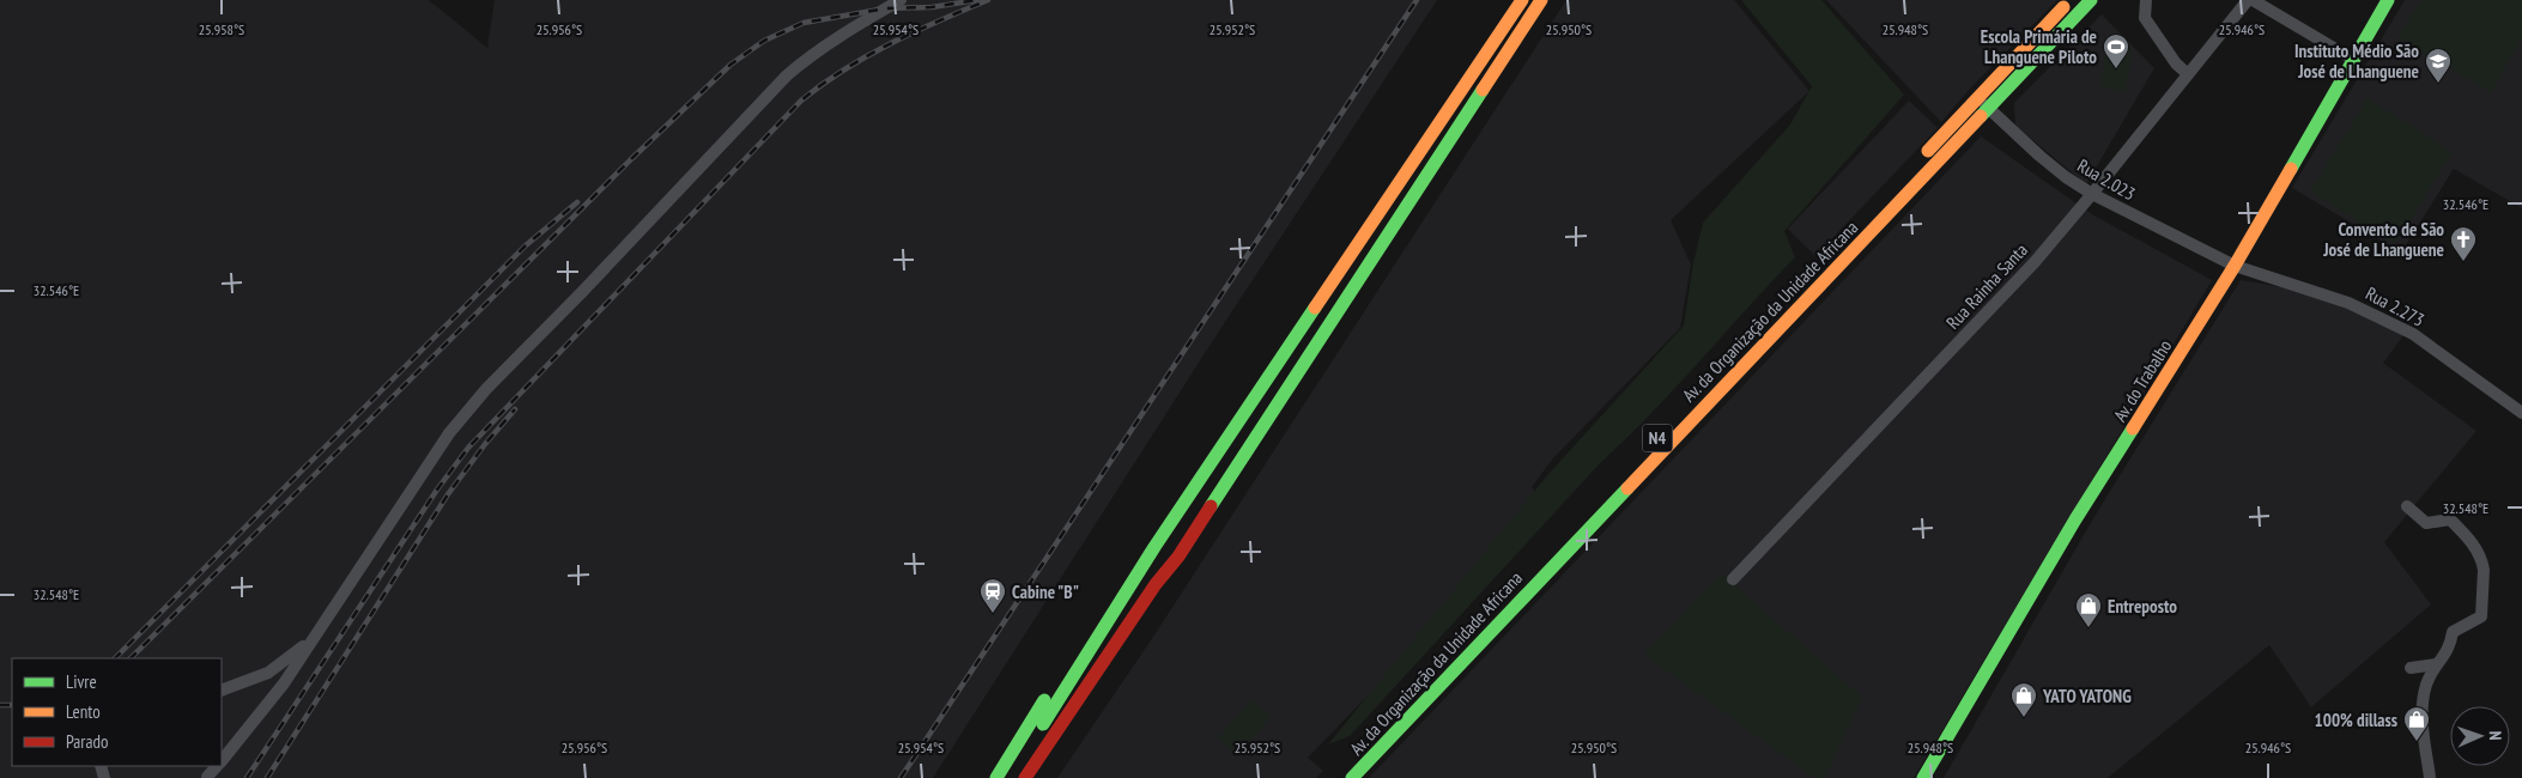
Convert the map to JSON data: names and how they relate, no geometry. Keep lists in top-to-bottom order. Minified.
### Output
{"streets":{"main road":["Av. da Organização da Unidade Africana","Av. do Trabalho","N4"],"street":["Rua 2.023","Rua Rainha Santa","Rua 2.273"]},"crossings":[["Rua 2.023","Rua Rainha Santa"],["Rua 2.023","Rua 2.273"],["Rua 2.023","Av. da Organização da Unidade Africana"],["Rua 2.023","Av. do Trabalho"],["Rua 2.023","N4"],["Rua 2.273","Av. do Trabalho"],["Av. da Organização da Unidade Africana","N4"]],"places":{"sports":["Escola Primária de Lhanguene Piloto"],"school or university":["Instituto Médio São José de Lhanguene"],"church":["Convento de São José de Lhanguene"],"station":["Cabine \"B\""],"shop":["Entreposto","YATO YATONG","100% dillass"]},"legend":["Livre","Lento","Parado"],"north":"right","coordinates":["25.958°S","25.956°S","25.954°S","25.952°S","25.950°S","25.948°S","25.946°S","32.546°E","32.548°E"]}
